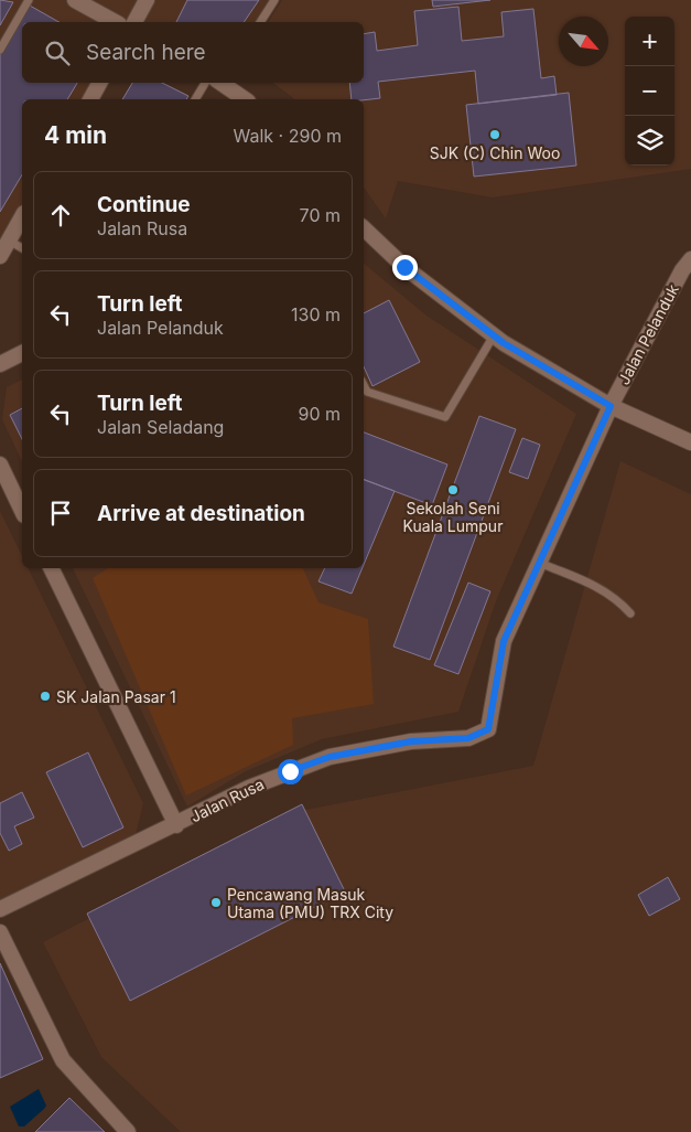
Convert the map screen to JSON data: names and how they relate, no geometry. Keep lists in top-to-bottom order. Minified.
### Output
{"streets":{"street":["Jalan Pelanduk","Jalan Rusa"]},"crossings":[["Jalan Pelanduk","Jalan Rusa"]],"places":["SJK (C) Chin Woo","Sekolah Seni Kuala Lumpur","SK Jalan Pasar 1","Pencawang Masuk Utama (PMU) TRX City"],"north":"bottom right","page":{"map_buttons":["+","−"],"search":"Search here","heading":["4 min","Walk · 290 m"],"list":[["Continue","Jalan Rusa","70 m"],["Turn left","Jalan Pelanduk","130 m"],["Turn left","Jalan Seladang","90 m"],"Arrive at destination"]}}
